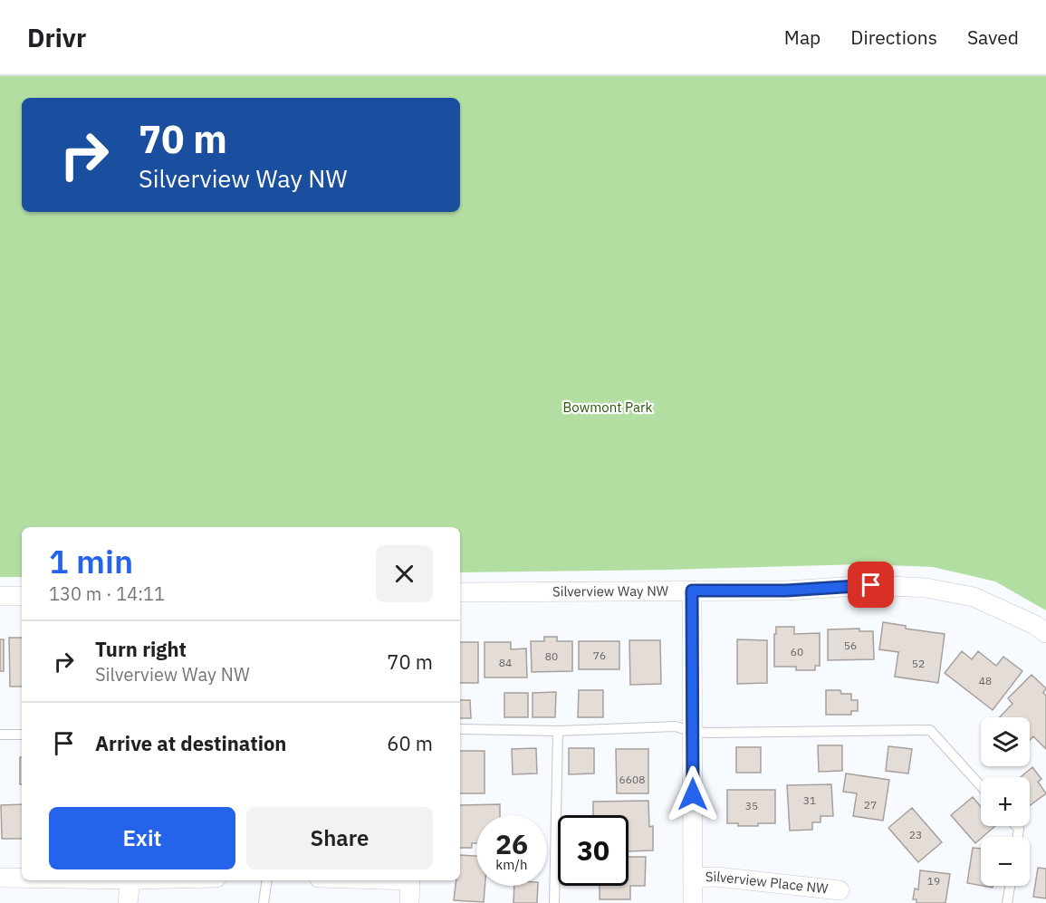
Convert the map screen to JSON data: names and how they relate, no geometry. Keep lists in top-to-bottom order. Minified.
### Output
{"streets":{"street":["Silverview Way NW","Silverview Place NW"]},"parks":["Bowmont Park"],"house_numbers":["56","60","76","80","84","52","48","6608","31","27","35","23","19"],"page":{"header":"Drivr","nav":["Map","Directions","Saved"],"turn":["70 m","Silverview Way NW"],"heading":["1 min","130 m · 14:11"],"list":[{"name":"Turn right","note":"Silverview Way NW","value":"70 m"},{"name":"Arrive at destination","value":"60 m"}],"map_buttons":["+","−"],"buttons":["Exit","Share"],"speed":"26 km/h","limit":"30"}}
